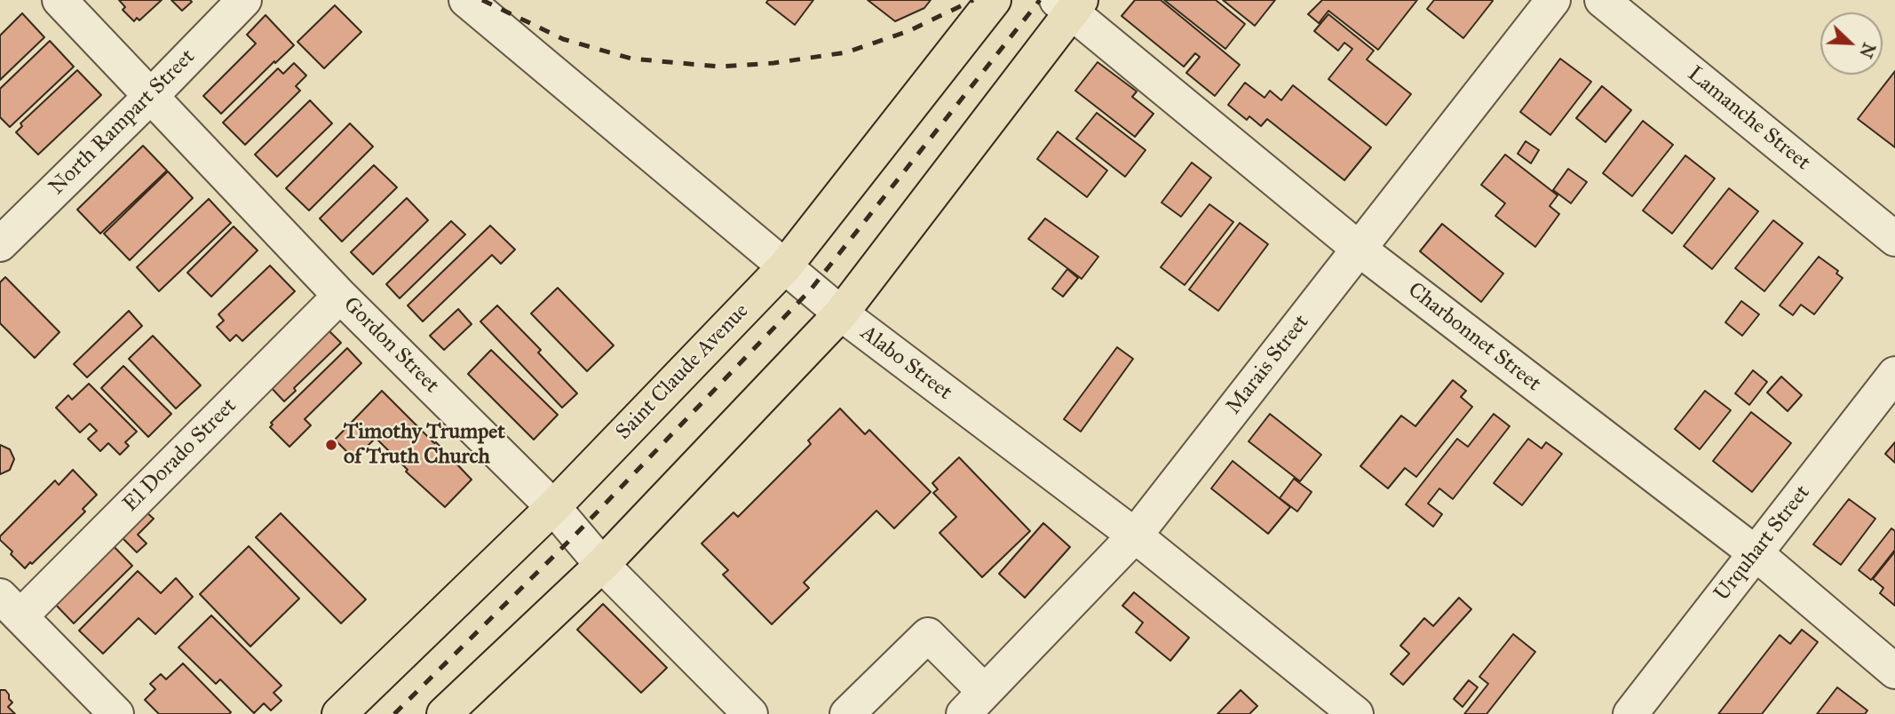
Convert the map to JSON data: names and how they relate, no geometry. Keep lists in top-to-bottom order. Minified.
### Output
{"streets":{"main road":["Saint Claude Avenue"],"street":["Lamanche Street","North Rampart Street","Charbonnet Street","Gordon Street","Alabo Street","Marais Street","El Dorado Street","Urquhart Street"]},"crossings":[["North Rampart Street","Gordon Street"],["Charbonnet Street","Marais Street"],["Charbonnet Street","Urquhart Street"],["Gordon Street","Saint Claude Avenue"],["Gordon Street","El Dorado Street"],["Alabo Street","Marais Street"],["Alabo Street","Saint Claude Avenue"]],"places":["Timothy Trumpet of Truth Church"],"north":"bottom right"}
